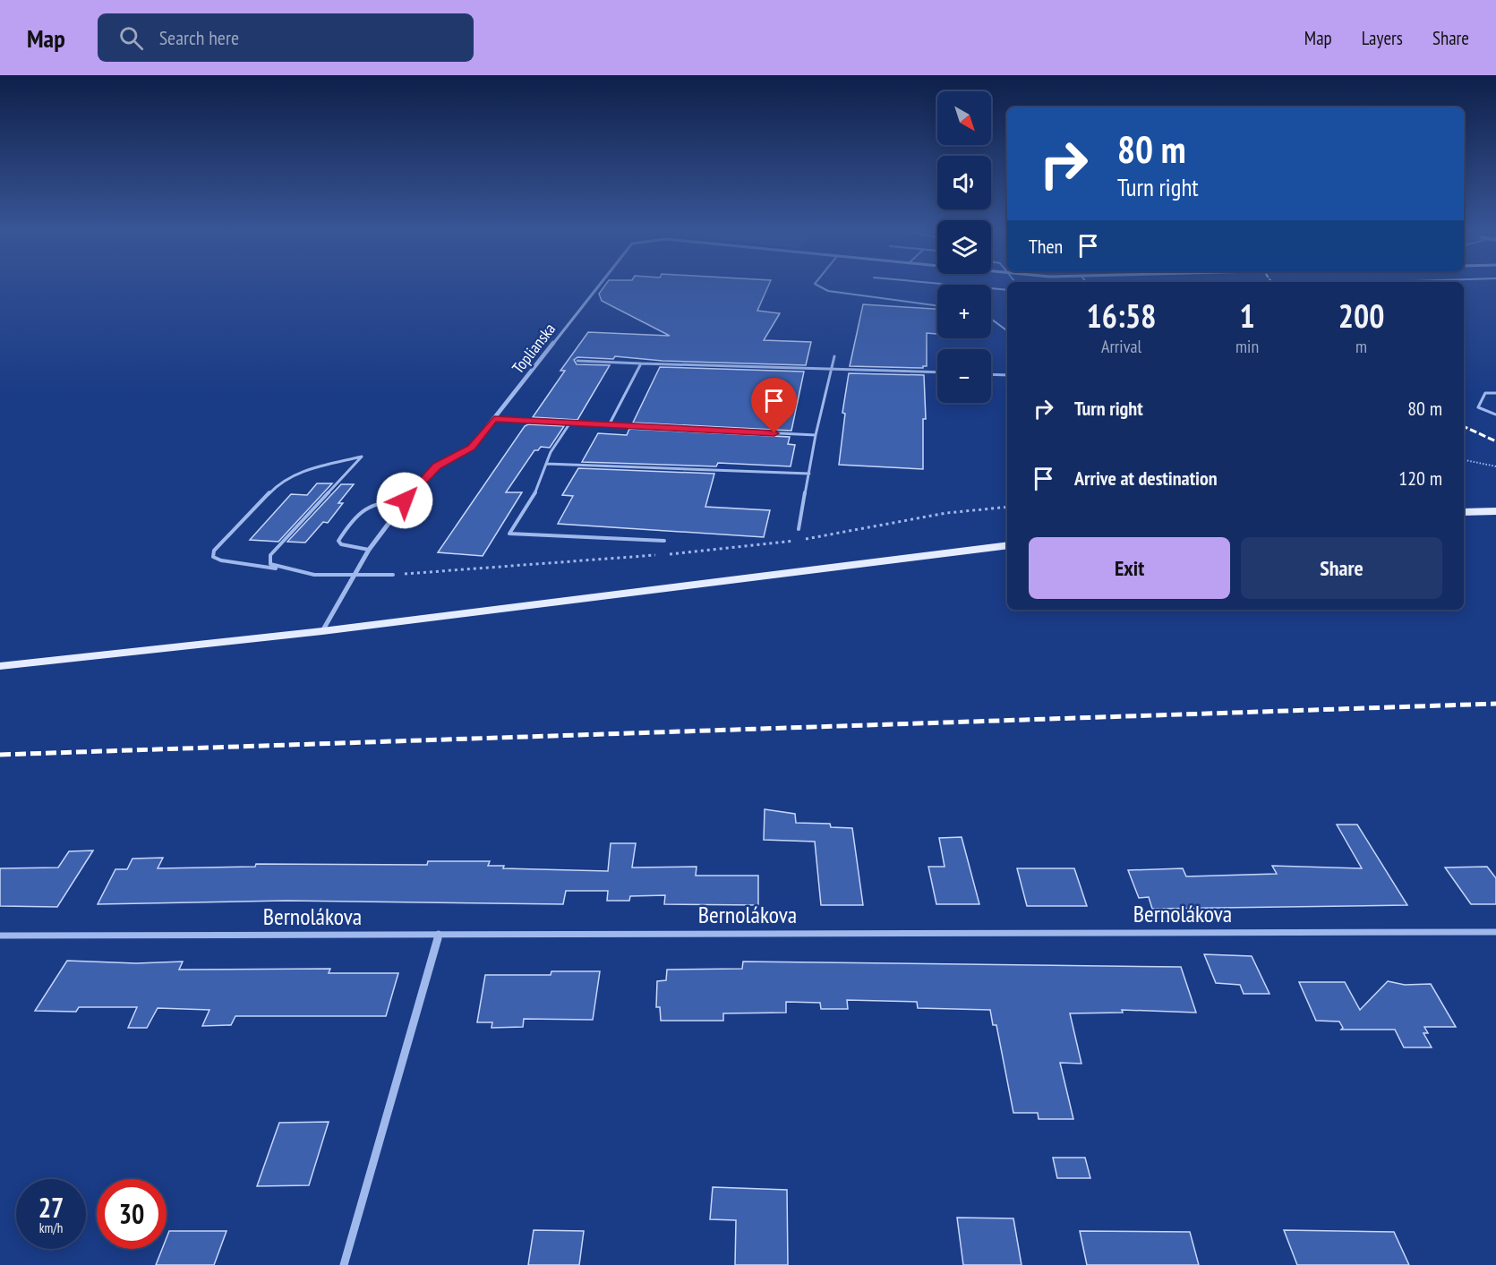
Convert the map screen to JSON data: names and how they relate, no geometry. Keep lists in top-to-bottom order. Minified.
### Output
{"streets":{"street":["Toplianska","Bernolákova"]},"north":"bottom right","page":{"header":"Map","search":"Search here","nav":["Map","Layers","Share"],"map_buttons":["+","−"],"turn":["80 m","Turn right"],"then":"Then","eta":["16:58","Arrival","1","min","200","m"],"list":[{"name":"Turn right","value":"80 m"},{"name":"Arrive at destination","value":"120 m"}],"buttons":["Exit","Share"],"speed":"27 km/h","limit":"30"}}
